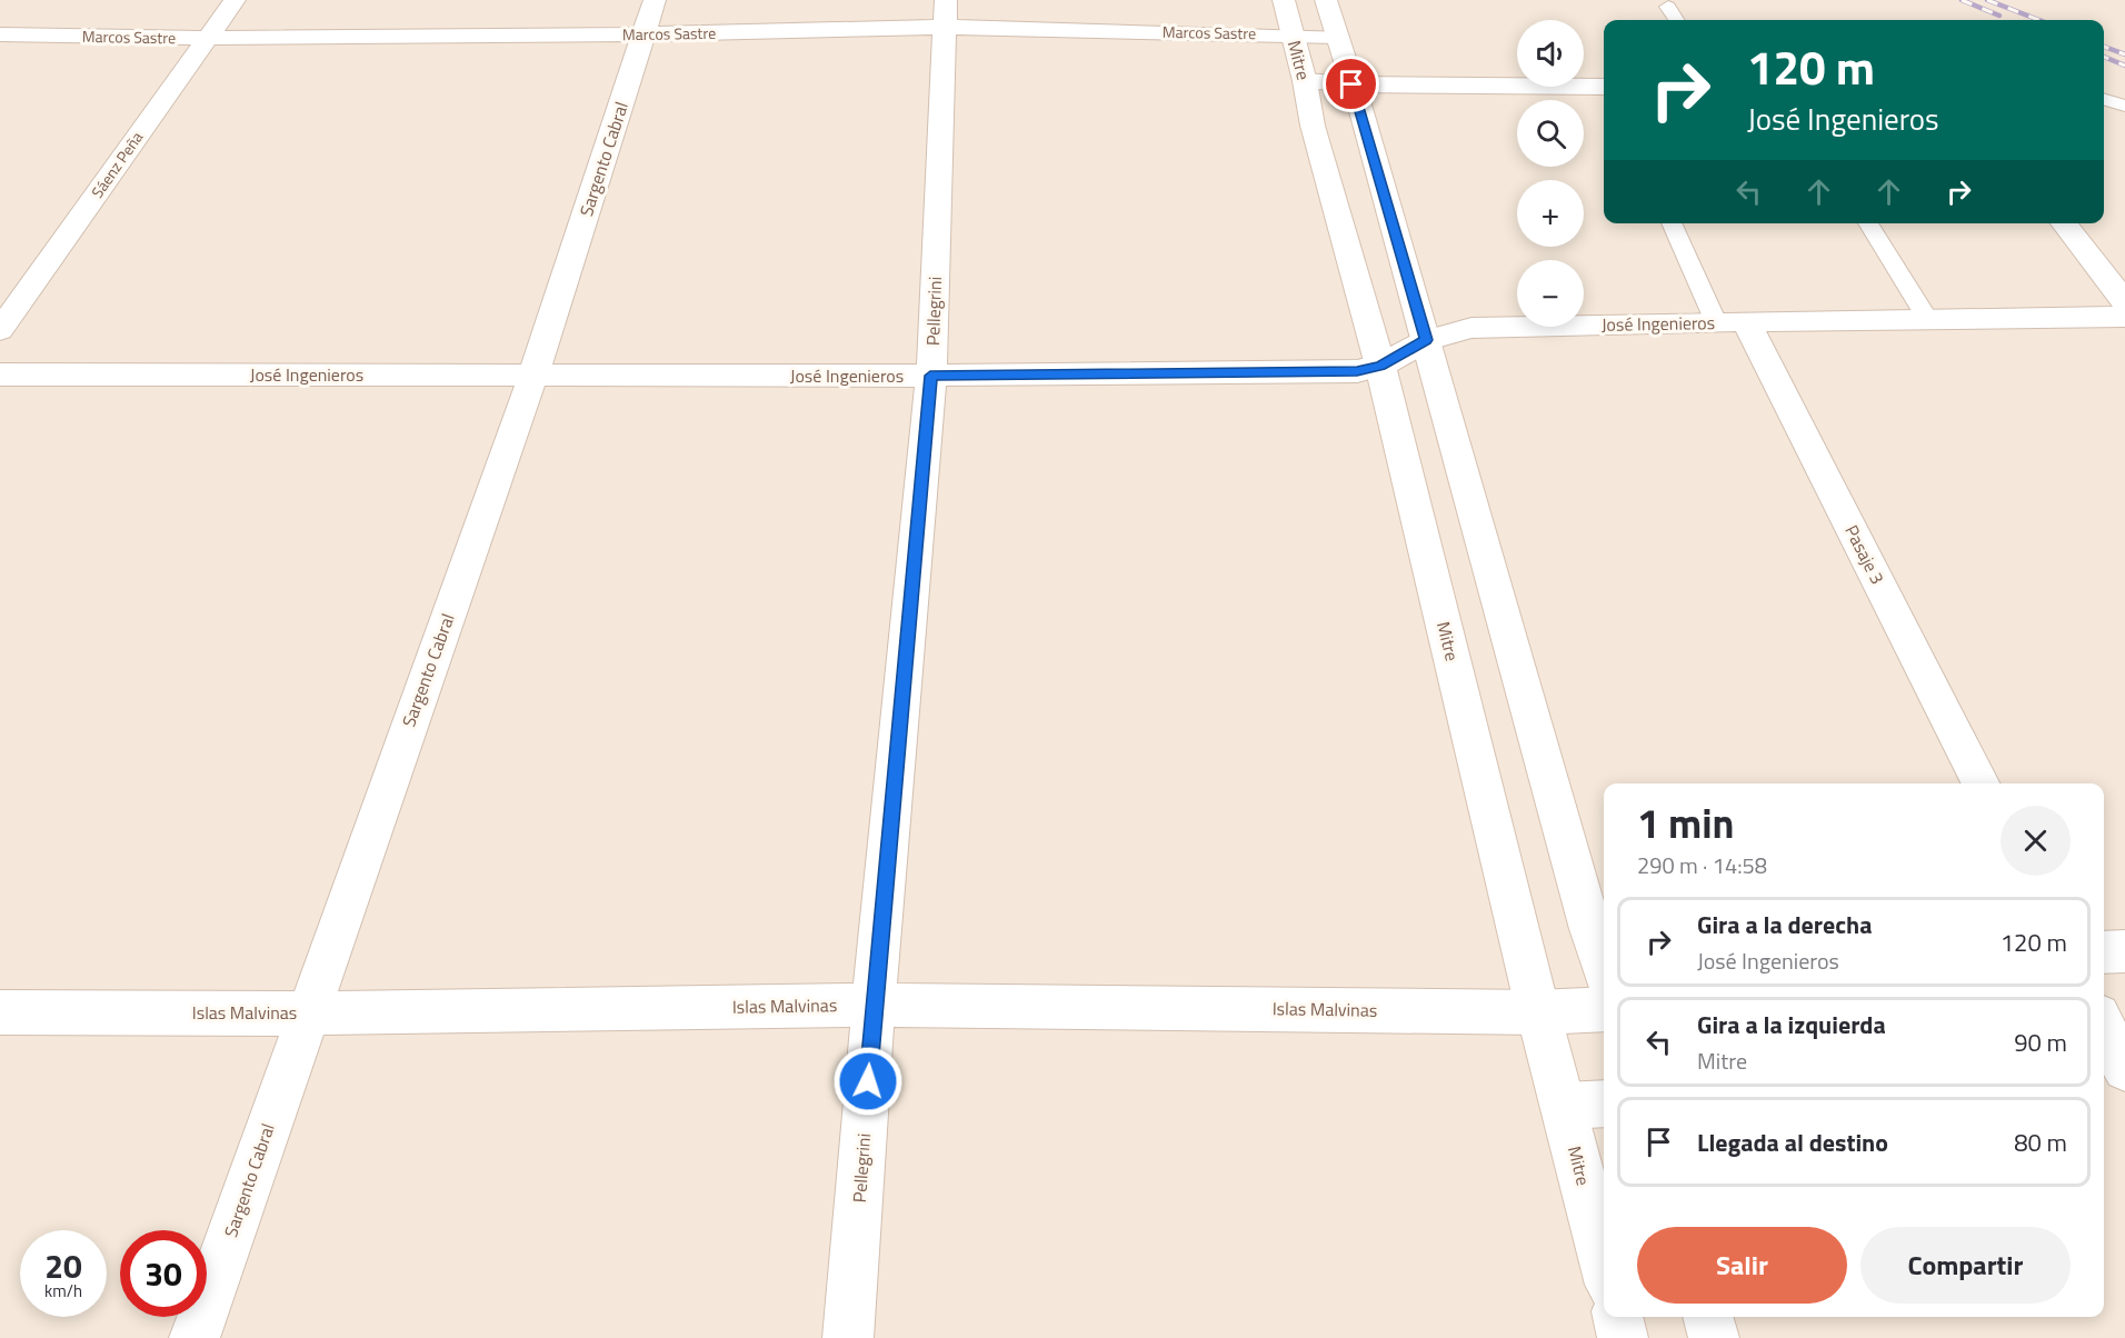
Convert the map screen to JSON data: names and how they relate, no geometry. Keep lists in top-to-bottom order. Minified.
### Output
{"streets":{"street":["Marcos Sastre","Mitre","Sargento Cabral","Sáenz Peña","Pellegrini","José Ingenieros","Pasaje 3","Islas Malvinas"]},"crossings":[["Marcos Sastre","Mitre"],["Marcos Sastre","Sargento Cabral"],["Marcos Sastre","Sáenz Peña"],["Marcos Sastre","Pellegrini"],["Mitre","José Ingenieros"],["Mitre","Islas Malvinas"],["Sargento Cabral","José Ingenieros"],["Sargento Cabral","Islas Malvinas"],["Pellegrini","José Ingenieros"],["Pellegrini","Islas Malvinas"],["José Ingenieros","Pasaje 3"]],"page":{"map_buttons":["+","−"],"turn":["120 m","José Ingenieros"],"heading":["1 min","290 m · 14:58"],"list":[{"name":"Gira a la derecha","note":"José Ingenieros","value":"120 m"},{"name":"Gira a la izquierda","note":"Mitre","value":"90 m"},{"name":"Llegada al destino","value":"80 m"}],"buttons":["Salir","Compartir"],"speed":"20 km/h","limit":"30"}}
